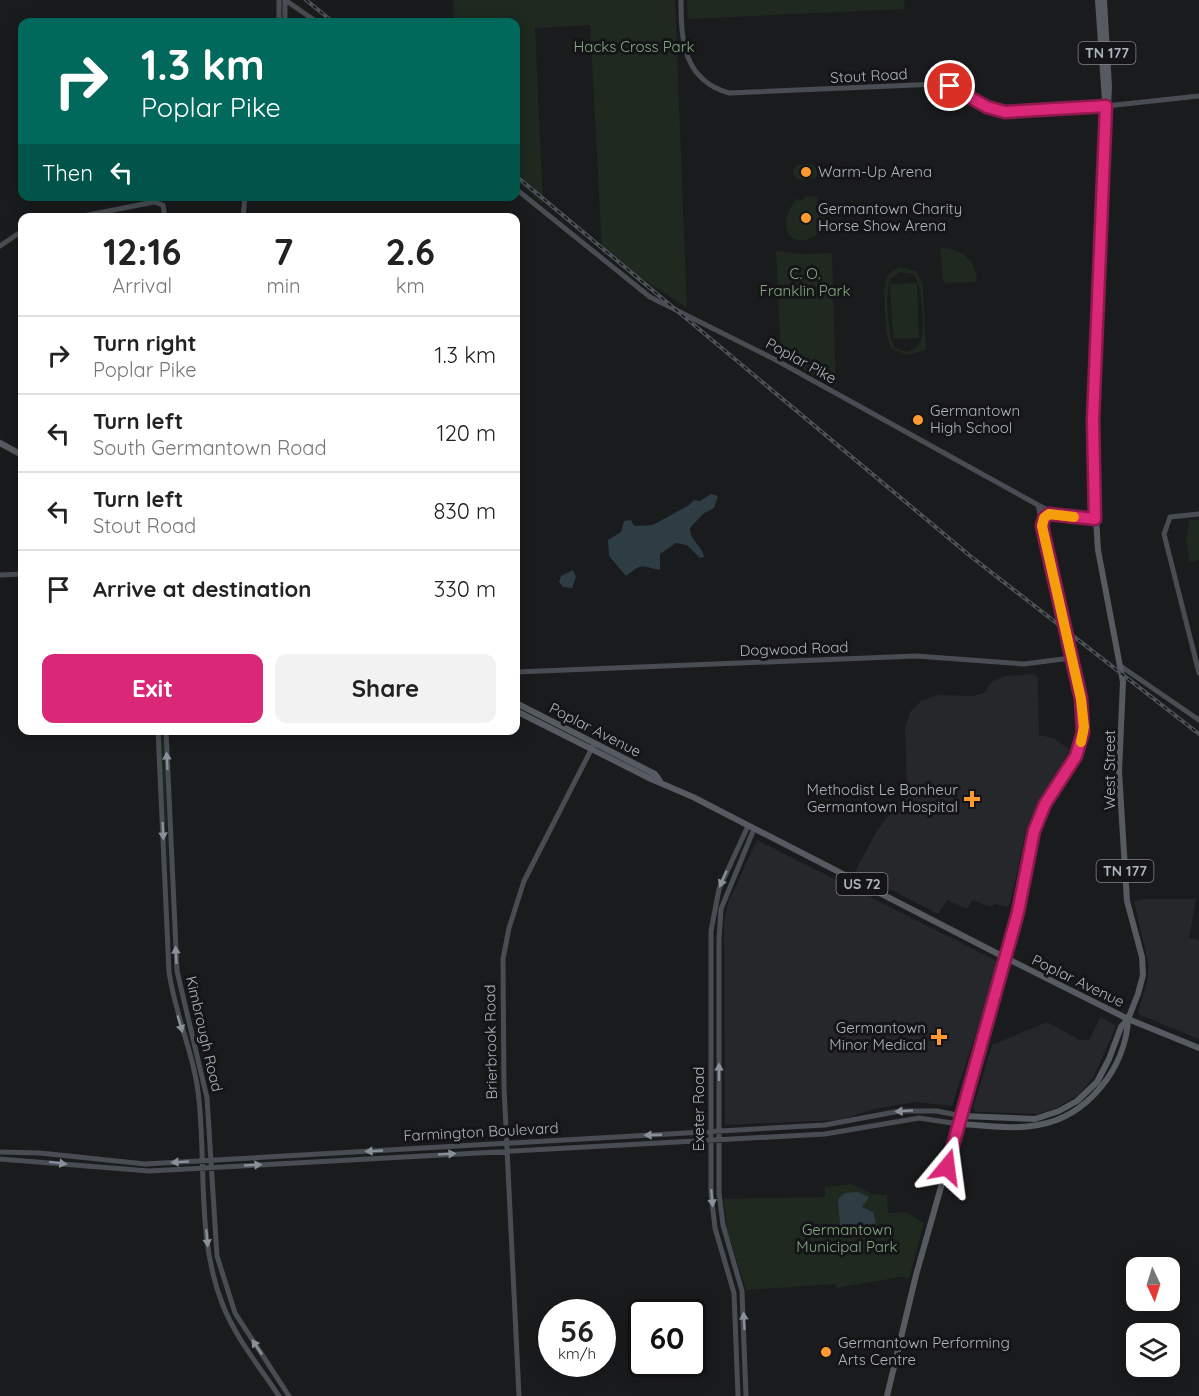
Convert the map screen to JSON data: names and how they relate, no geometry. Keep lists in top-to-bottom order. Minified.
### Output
{"streets":{"main road":["TN 177","Poplar Avenue","West Street","US 72"],"street":["Stout Road","Poplar Pike","Dogwood Road","Kimbrough Road","Brierbrook Road","Exeter Road","Farmington Boulevard"]},"crossings":[["TN 177","Stout Road"],["TN 177","Poplar Pike"],["TN 177","West Street"],["Poplar Pike","West Street"],["Poplar Avenue","West Street"],["Poplar Avenue","Brierbrook Road"],["Poplar Avenue","Exeter Road"],["Kimbrough Road","Farmington Boulevard"],["Brierbrook Road","Farmington Boulevard"],["Exeter Road","Farmington Boulevard"]],"parks":["Hacks Cross Park","C. O. Franklin Park","Germantown Municipal Park"],"places":{"other":["Warm-Up Arena","Germantown Charity Horse Show Arena","Germantown High School","Germantown Performing Arts Centre"],"health":["Methodist Le Bonheur Germantown Hospital","Germantown Minor Medical"]},"north":"bottom","page":{"turn":["1.3 km","Poplar Pike"],"then":"Then","eta":["12:16","Arrival","7","min","2.6","km"],"list":[{"name":"Turn right","note":"Poplar Pike","value":"1.3 km"},{"name":"Turn left","note":"South Germantown Road","value":"120 m"},{"name":"Turn left","note":"Stout Road","value":"830 m"},{"name":"Arrive at destination","value":"330 m"}],"buttons":["Exit","Share"],"speed":"56 km/h","limit":"60"}}
